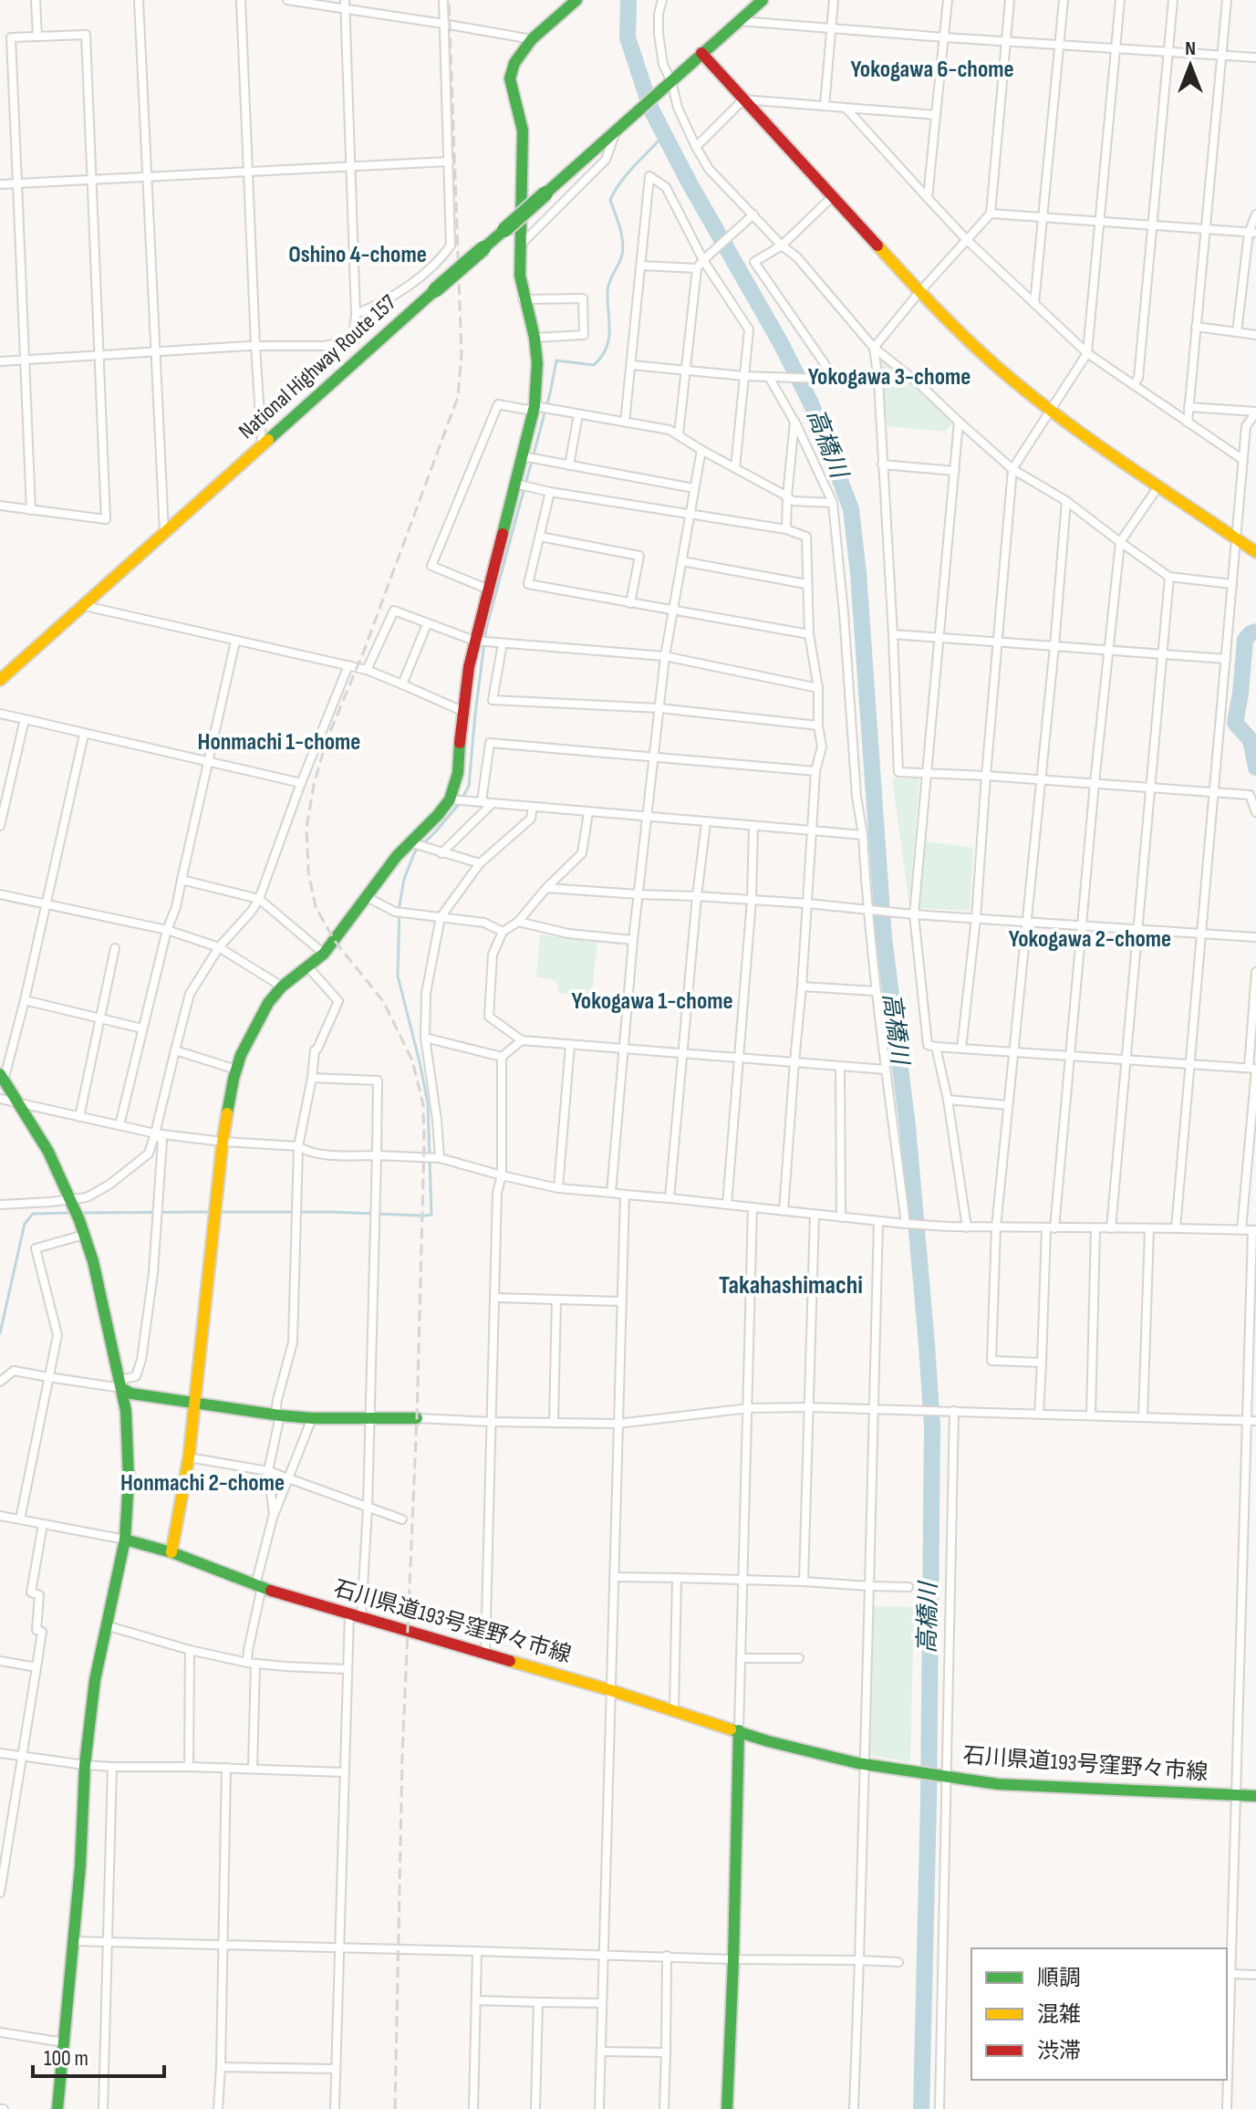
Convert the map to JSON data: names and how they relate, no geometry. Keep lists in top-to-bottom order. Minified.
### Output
{"streets":{"main road":["National Highway Route 157","石川県道193号窪野々市線"]},"districts":["Yokogawa 6-chome","Oshino 4-chome","Yokogawa 3-chome","Honmachi 1-chome","Yokogawa 2-chome","Yokogawa 1-chome","Takahashimachi","Honmachi 2-chome"],"water":["高橋川"],"legend":["順調","混雑","渋滞"],"scale_bar":"100 m","north":"top"}
